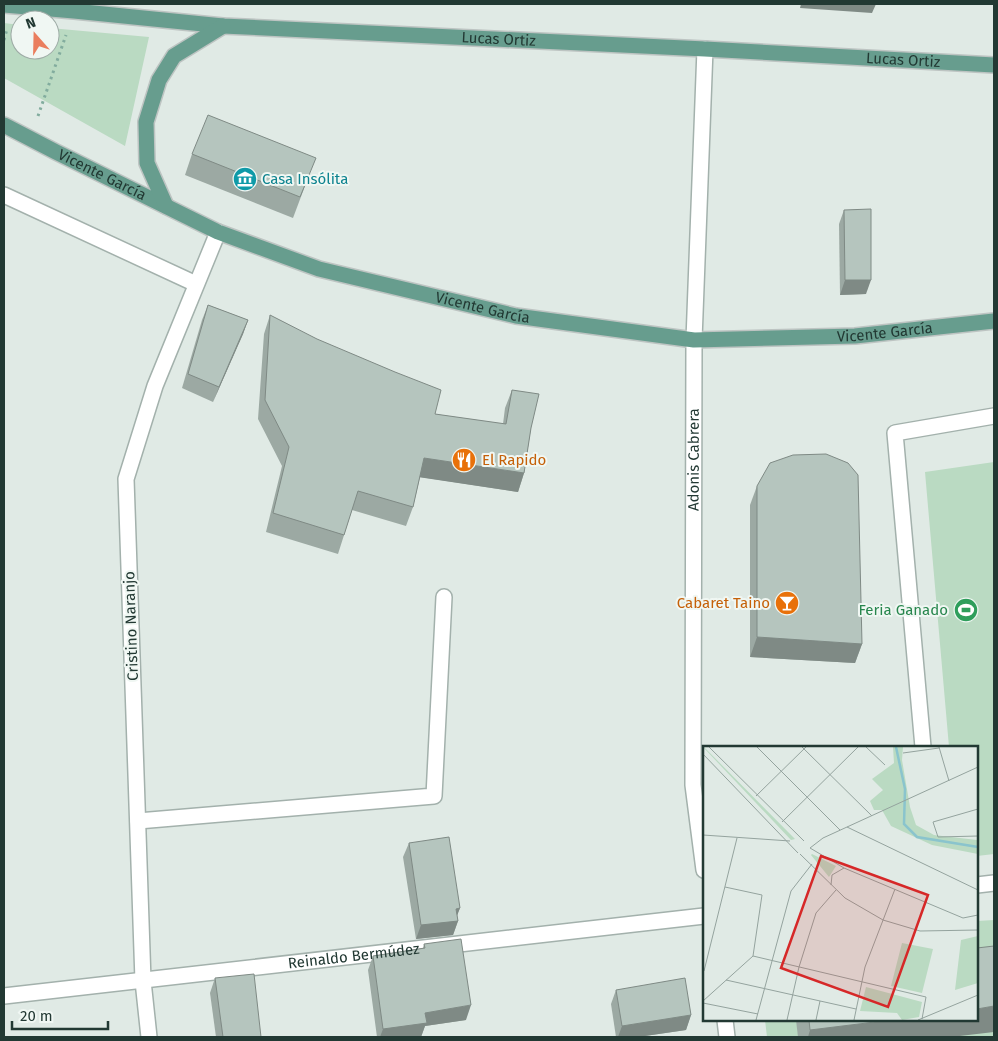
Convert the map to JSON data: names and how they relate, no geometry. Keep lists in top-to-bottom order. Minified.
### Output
{"streets":{"main road":["Lucas Ortiz","Vicente García"],"street":["Adonis Cabrera","Cristino Naranjo","Reinaldo Bermúdez"]},"crossings":[["Lucas Ortiz","Adonis Cabrera"],["Vicente García","Adonis Cabrera"],["Vicente García","Cristino Naranjo"],["Cristino Naranjo","Reinaldo Bermúdez"]],"places":{"museum":["Casa Insólita"],"restaurant":["El Rapido"],"bar":["Cabaret Taino"],"sports":["Feria Ganado"]},"scale_bar":"20 m","north":"top"}
